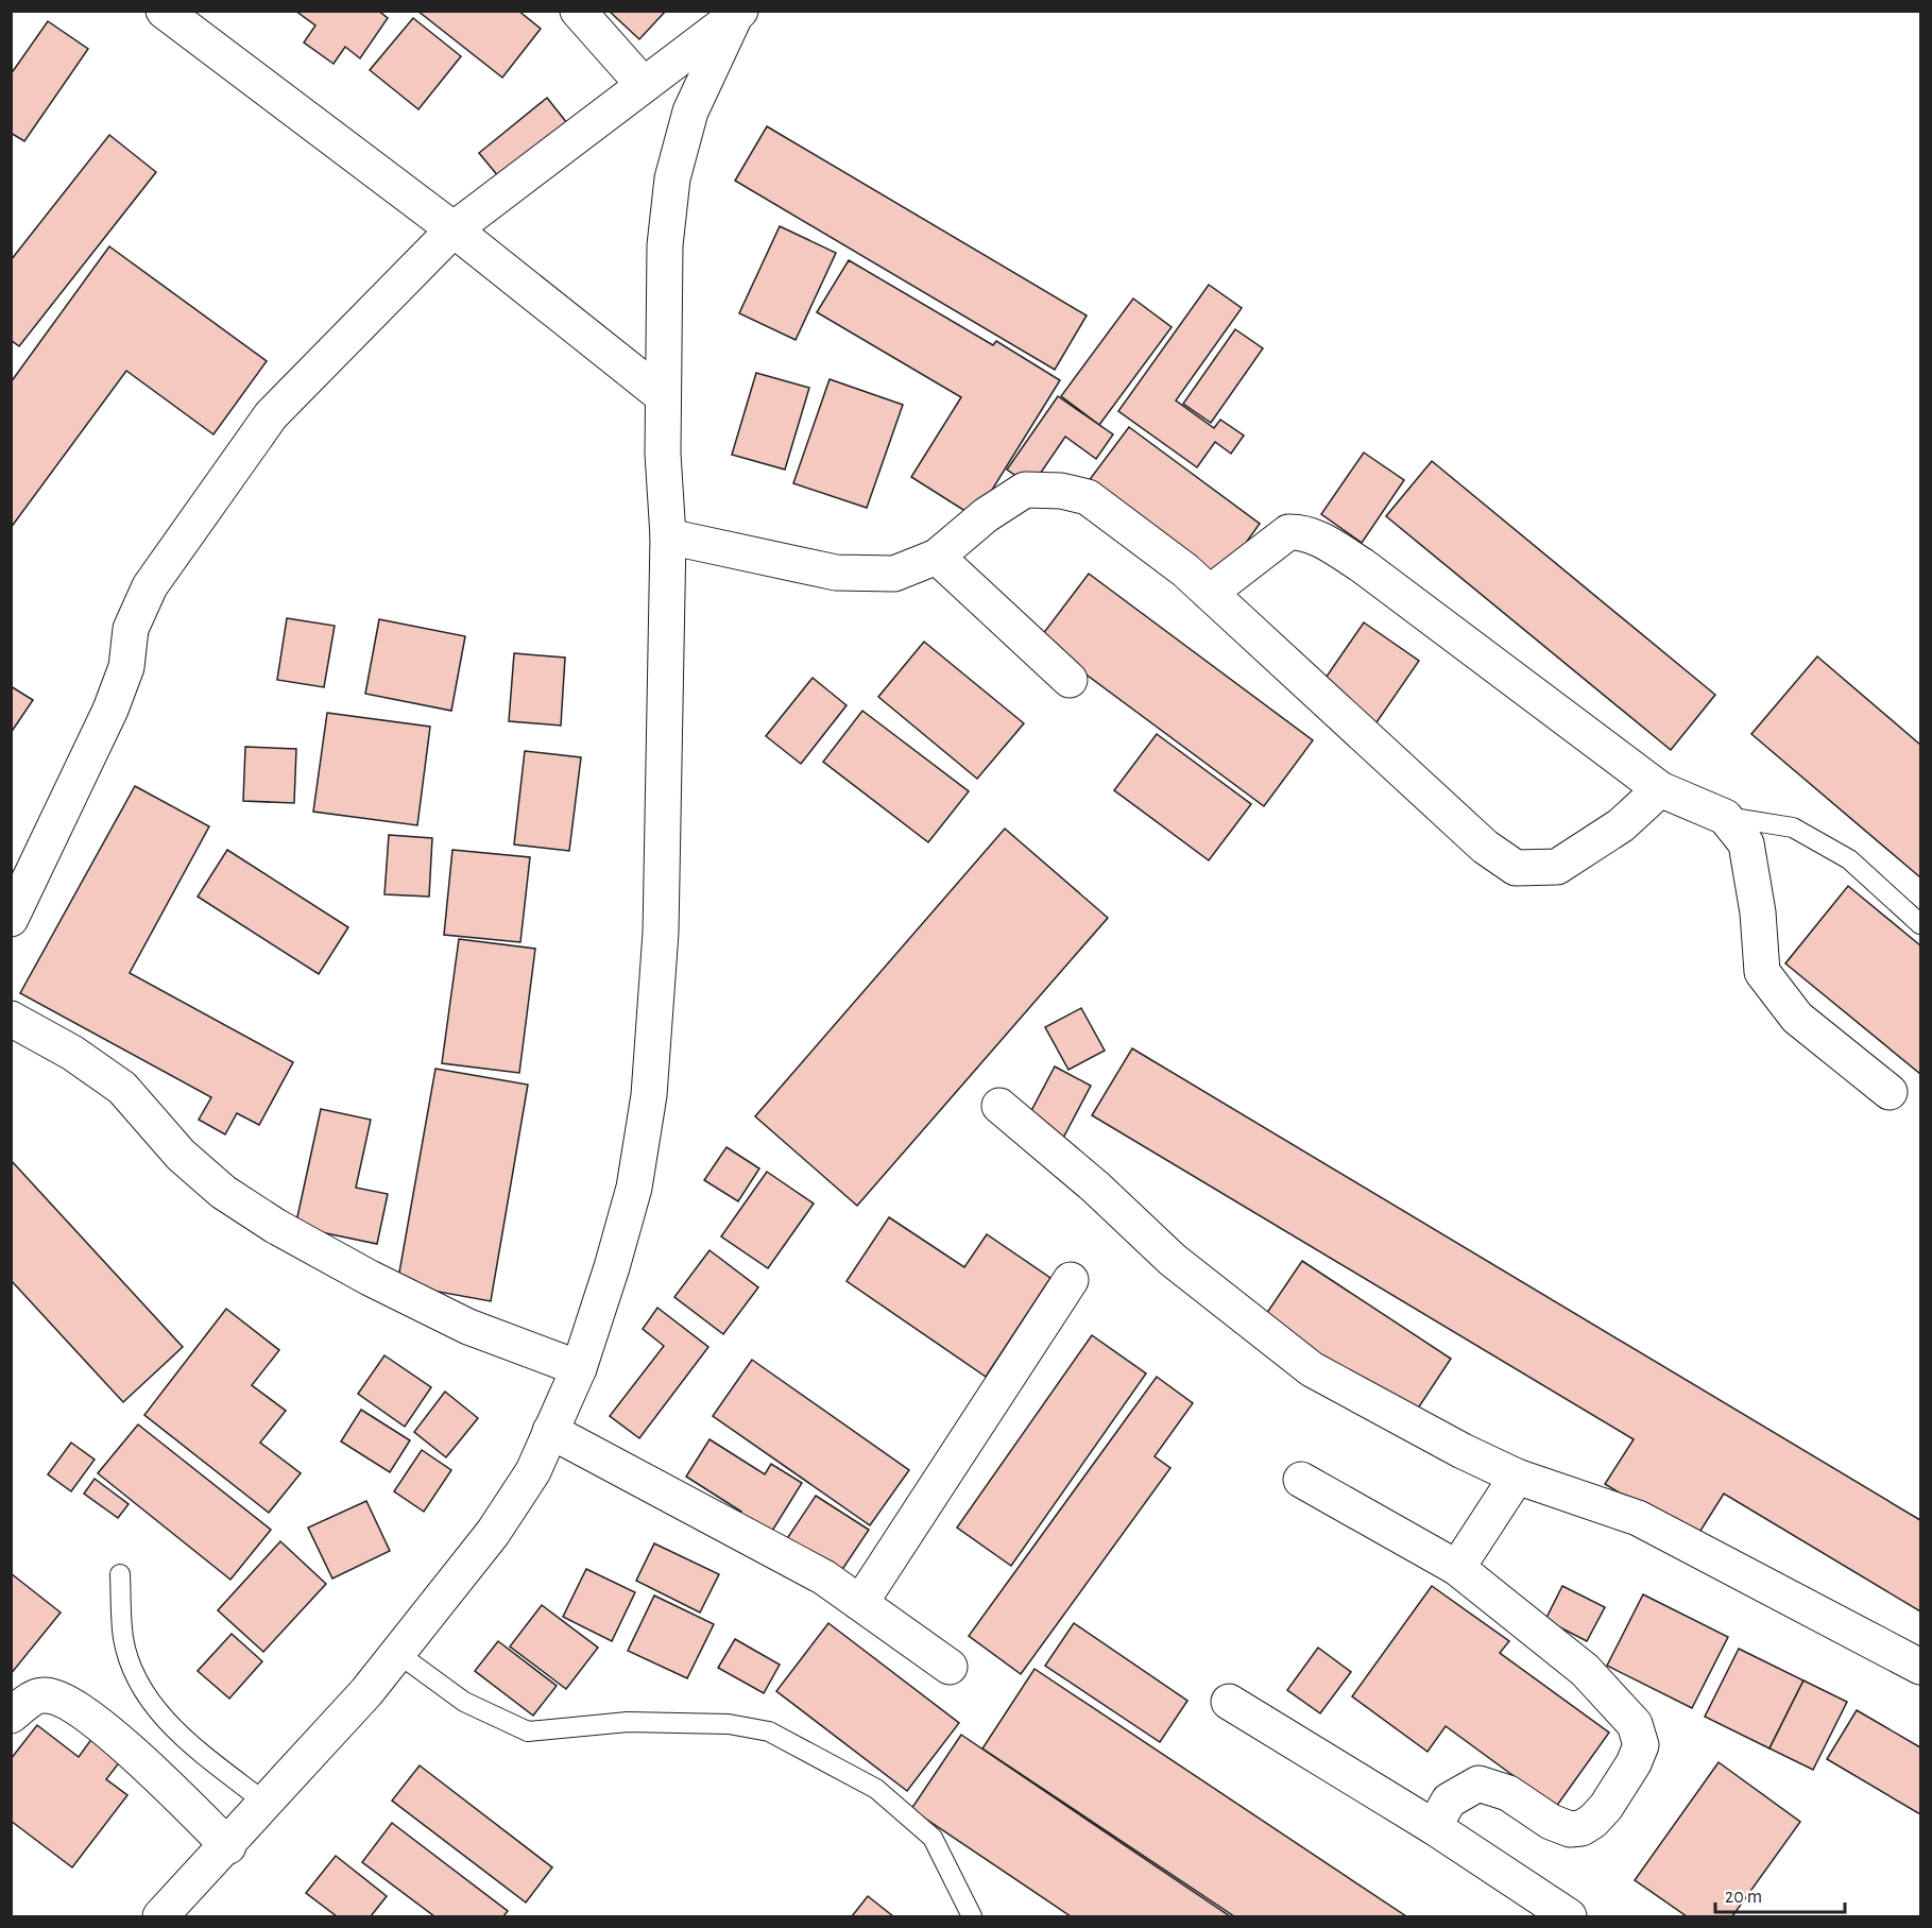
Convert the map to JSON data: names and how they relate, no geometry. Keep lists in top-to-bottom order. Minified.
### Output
{"scale_bar":"20 m"}
